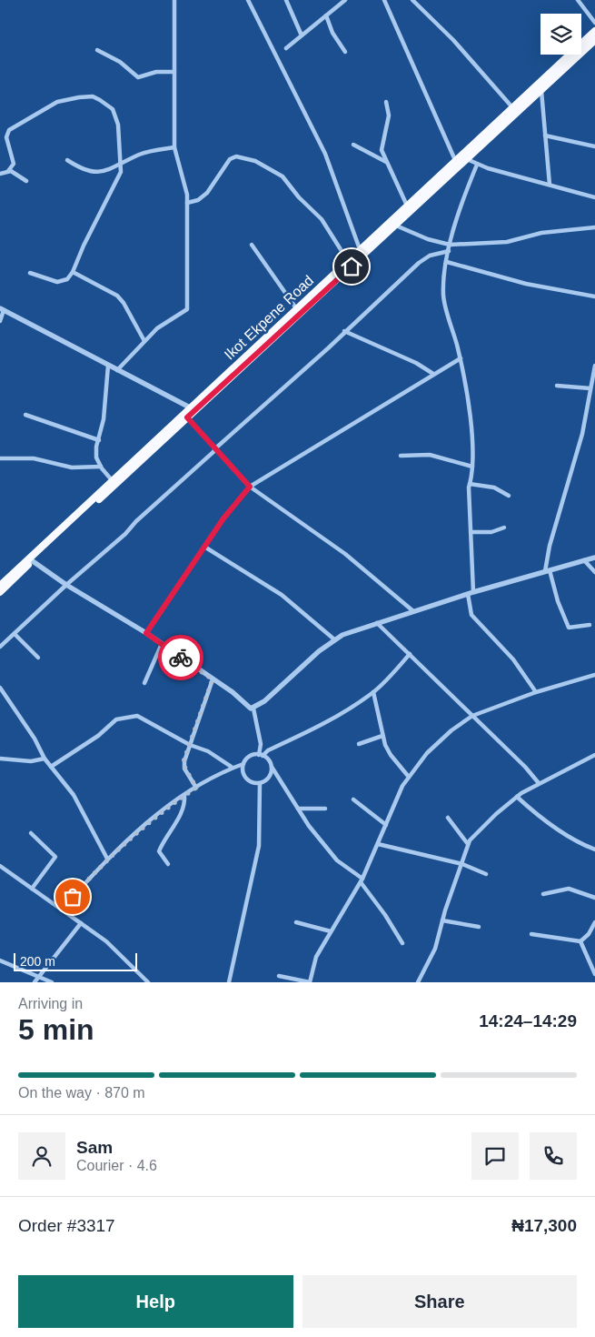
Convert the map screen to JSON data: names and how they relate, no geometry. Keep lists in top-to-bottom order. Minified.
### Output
{"streets":{"highway":["Ikot Ekpene Road"]},"scale_bar":"200 m","page":{"scale":"200 m","heading":["5 min","Arriving in","14:24–14:29"],"panel":["Sam","Courier · 4.6","Order #3317","₦17,300"],"bar":"On the way · 870 m","buttons":["Help","Share"]}}
